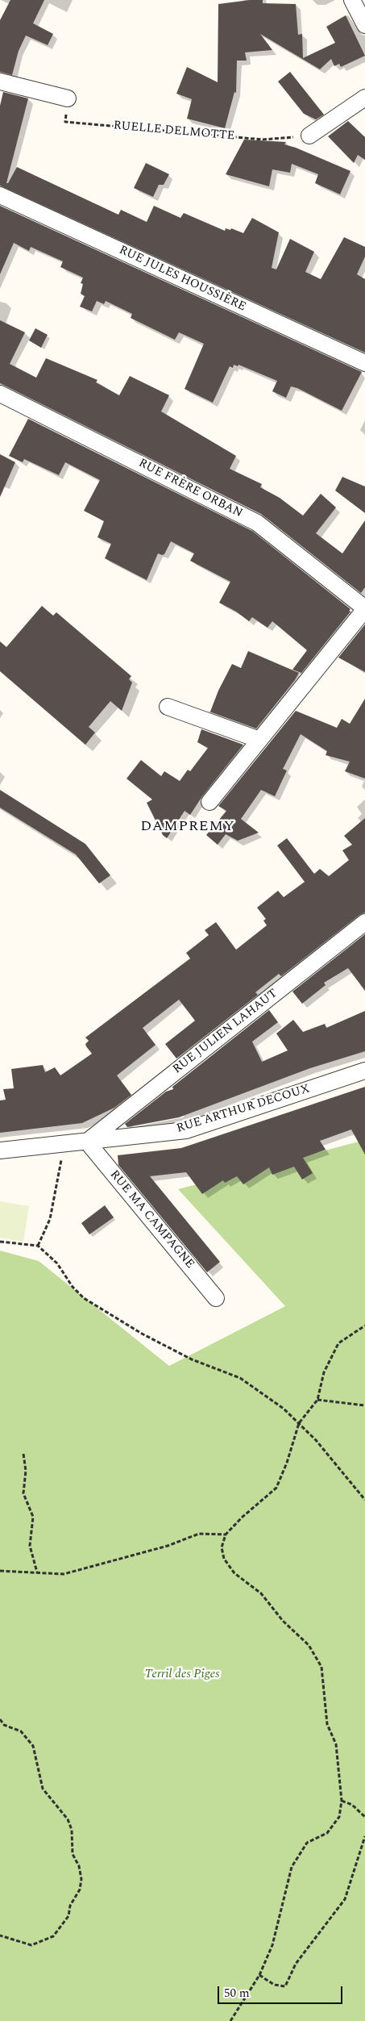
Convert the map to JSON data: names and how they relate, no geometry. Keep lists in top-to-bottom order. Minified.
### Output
{"streets":{"street":["RUE JULES HOUSSIÈRE","RUE FRÈRE ORBAN","RUE JULIEN LAHAUT","RUE ARTHUR DECOUX","RUE MA CAMPAGNE"],"path":["RUELLE DELMOTTE"]},"crossings":[["RUE JULIEN LAHAUT","RUE ARTHUR DECOUX"],["RUE JULIEN LAHAUT","RUE MA CAMPAGNE"],["RUE ARTHUR DECOUX","RUE MA CAMPAGNE"]],"districts":["DAMPREMY"],"parks":["Terril des Piges"],"scale_bar":"50 m"}
